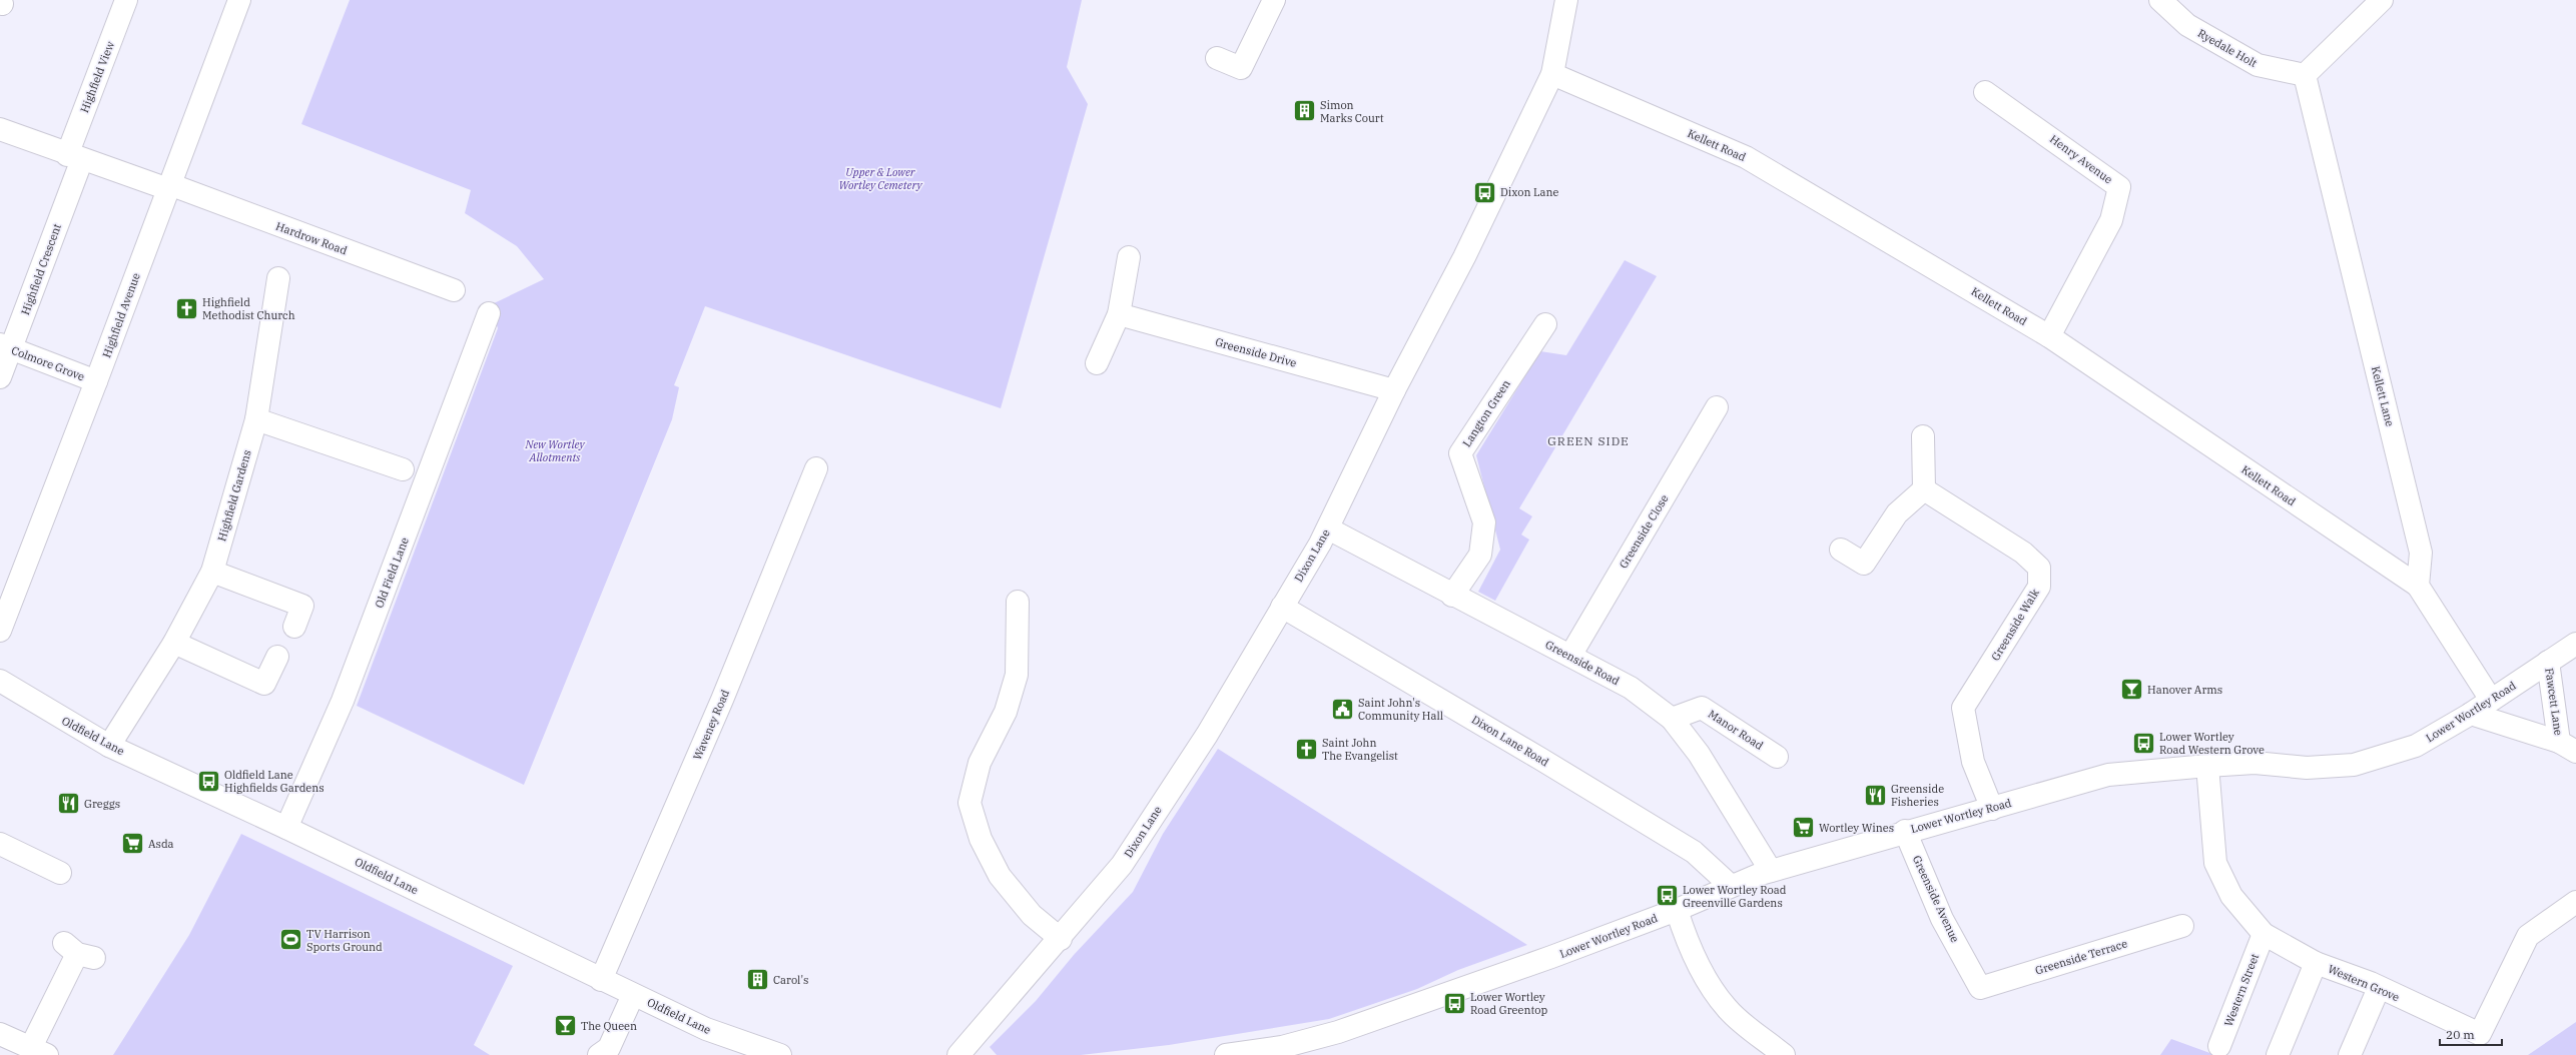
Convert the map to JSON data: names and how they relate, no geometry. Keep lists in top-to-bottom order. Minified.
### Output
{"streets":{"street":["Ryedale Holt","Highfield View","Kellett Road","Henry Avenue","Hardrow Road","Highfield Crescent","Highfield Avenue","Greenside Drive","Colmore Grove","Kellett Lane","Langton Green","Highfield Gardens","Greenside Close","Dixon Lane","Old Field Lane","Greenside Walk","Greenside Road","Fawcett Lane","Lower Wortley Road","Waveney Road","Manor Road","Oldfield Lane","Dixon Lane Road","Greenside Avenue","Greenside Terrace","Western Grove","Western Street"]},"crossings":[["Ryedale Holt","Kellett Lane"],["Highfield View","Hardrow Road"],["Highfield View","Highfield Crescent"],["Kellett Road","Henry Avenue"],["Kellett Road","Kellett Lane"],["Kellett Road","Dixon Lane"],["Hardrow Road","Highfield Crescent"],["Hardrow Road","Highfield Avenue"],["Highfield Crescent","Colmore Grove"],["Highfield Avenue","Colmore Grove"],["Greenside Drive","Dixon Lane"],["Langton Green","Greenside Road"],["Highfield Gardens","Oldfield Lane"],["Greenside Close","Greenside Road"],["Dixon Lane","Greenside Road"],["Dixon Lane","Dixon Lane Road"],["Old Field Lane","Oldfield Lane"],["Greenside Walk","Lower Wortley Road"],["Greenside Road","Lower Wortley Road"],["Greenside Road","Manor Road"],["Fawcett Lane","Lower Wortley Road"],["Lower Wortley Road","Dixon Lane Road"],["Lower Wortley Road","Greenside Avenue"],["Lower Wortley Road","Western Grove"],["Waveney Road","Oldfield Lane"],["Greenside Avenue","Greenside Terrace"],["Western Grove","Western Street"]],"districts":["GREEN SIDE"],"parks":["Upper & Lower Wortley Cemetery","New Wortley Allotments"],"places":{"building":["Simon Marks Court","Carol's"],"bus stop":["Dixon Lane","Lower Wortley Road Western Grove","Oldfield Lane Highfields Gardens","Lower Wortley Road Greenville Gardens","Lower Wortley Road Greentop"],"church":["Highfield Methodist Church","Saint John The Evangelist"],"bar":["Hanover Arms","The Queen"],"public building":["Saint John's Community Hall"],"restaurant":["Greenside Fisheries","Greggs"],"supermarket":["Wortley Wines","Asda"],"sports":["TV Harrison Sports Ground"]},"scale_bar":"20 m"}
